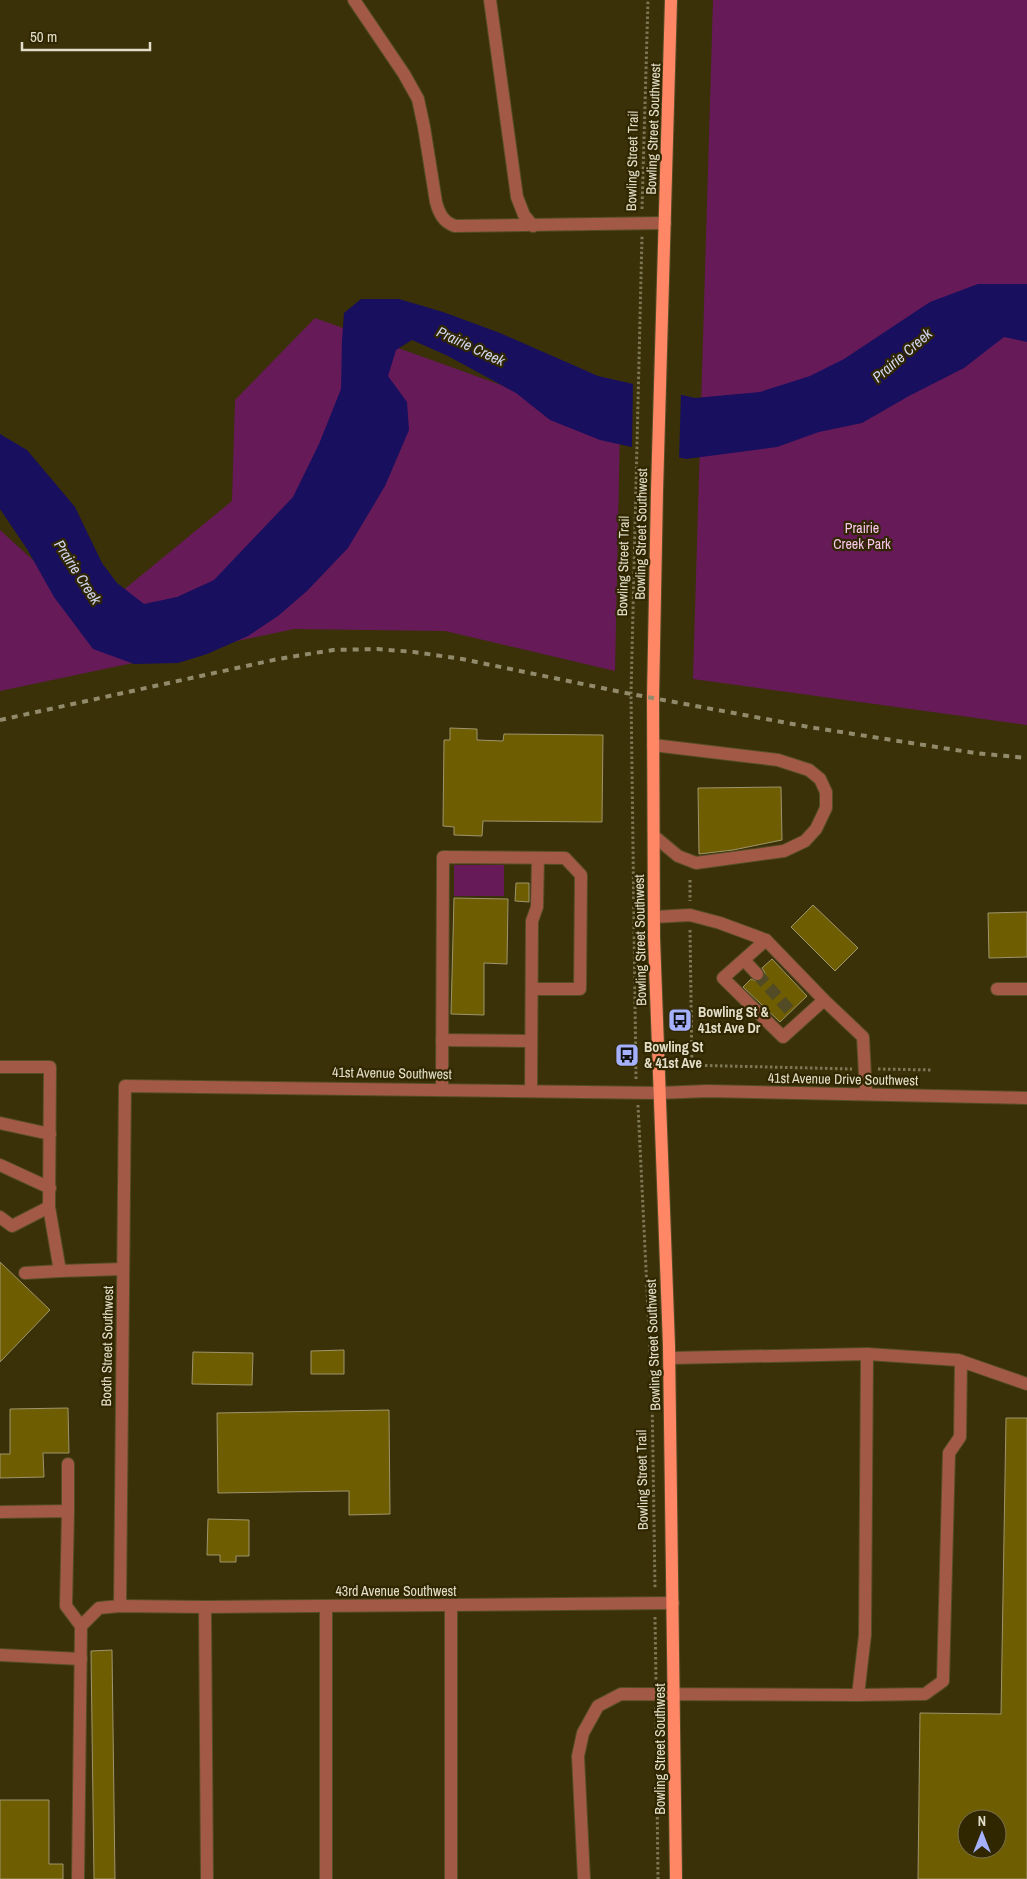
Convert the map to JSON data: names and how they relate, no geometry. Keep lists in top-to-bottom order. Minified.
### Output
{"streets":{"main road":["Bowling Street Southwest"],"street":["41st Avenue Southwest","41st Avenue Drive Southwest","Booth Street Southwest","43rd Avenue Southwest"],"path":["Bowling Street Trail"]},"crossings":[["Bowling Street Southwest","41st Avenue Southwest"],["Bowling Street Southwest","41st Avenue Drive Southwest"],["Bowling Street Southwest","43rd Avenue Southwest"],["41st Avenue Southwest","41st Avenue Drive Southwest"],["41st Avenue Southwest","Booth Street Southwest"],["Booth Street Southwest","43rd Avenue Southwest"]],"water":["Prairie Creek"],"parks":["Prairie Creek Park"],"places":{"bus stop":["Bowling St & 41st Ave Dr","Bowling St & 41st Ave"]},"scale_bar":"50 m","north":"top"}
